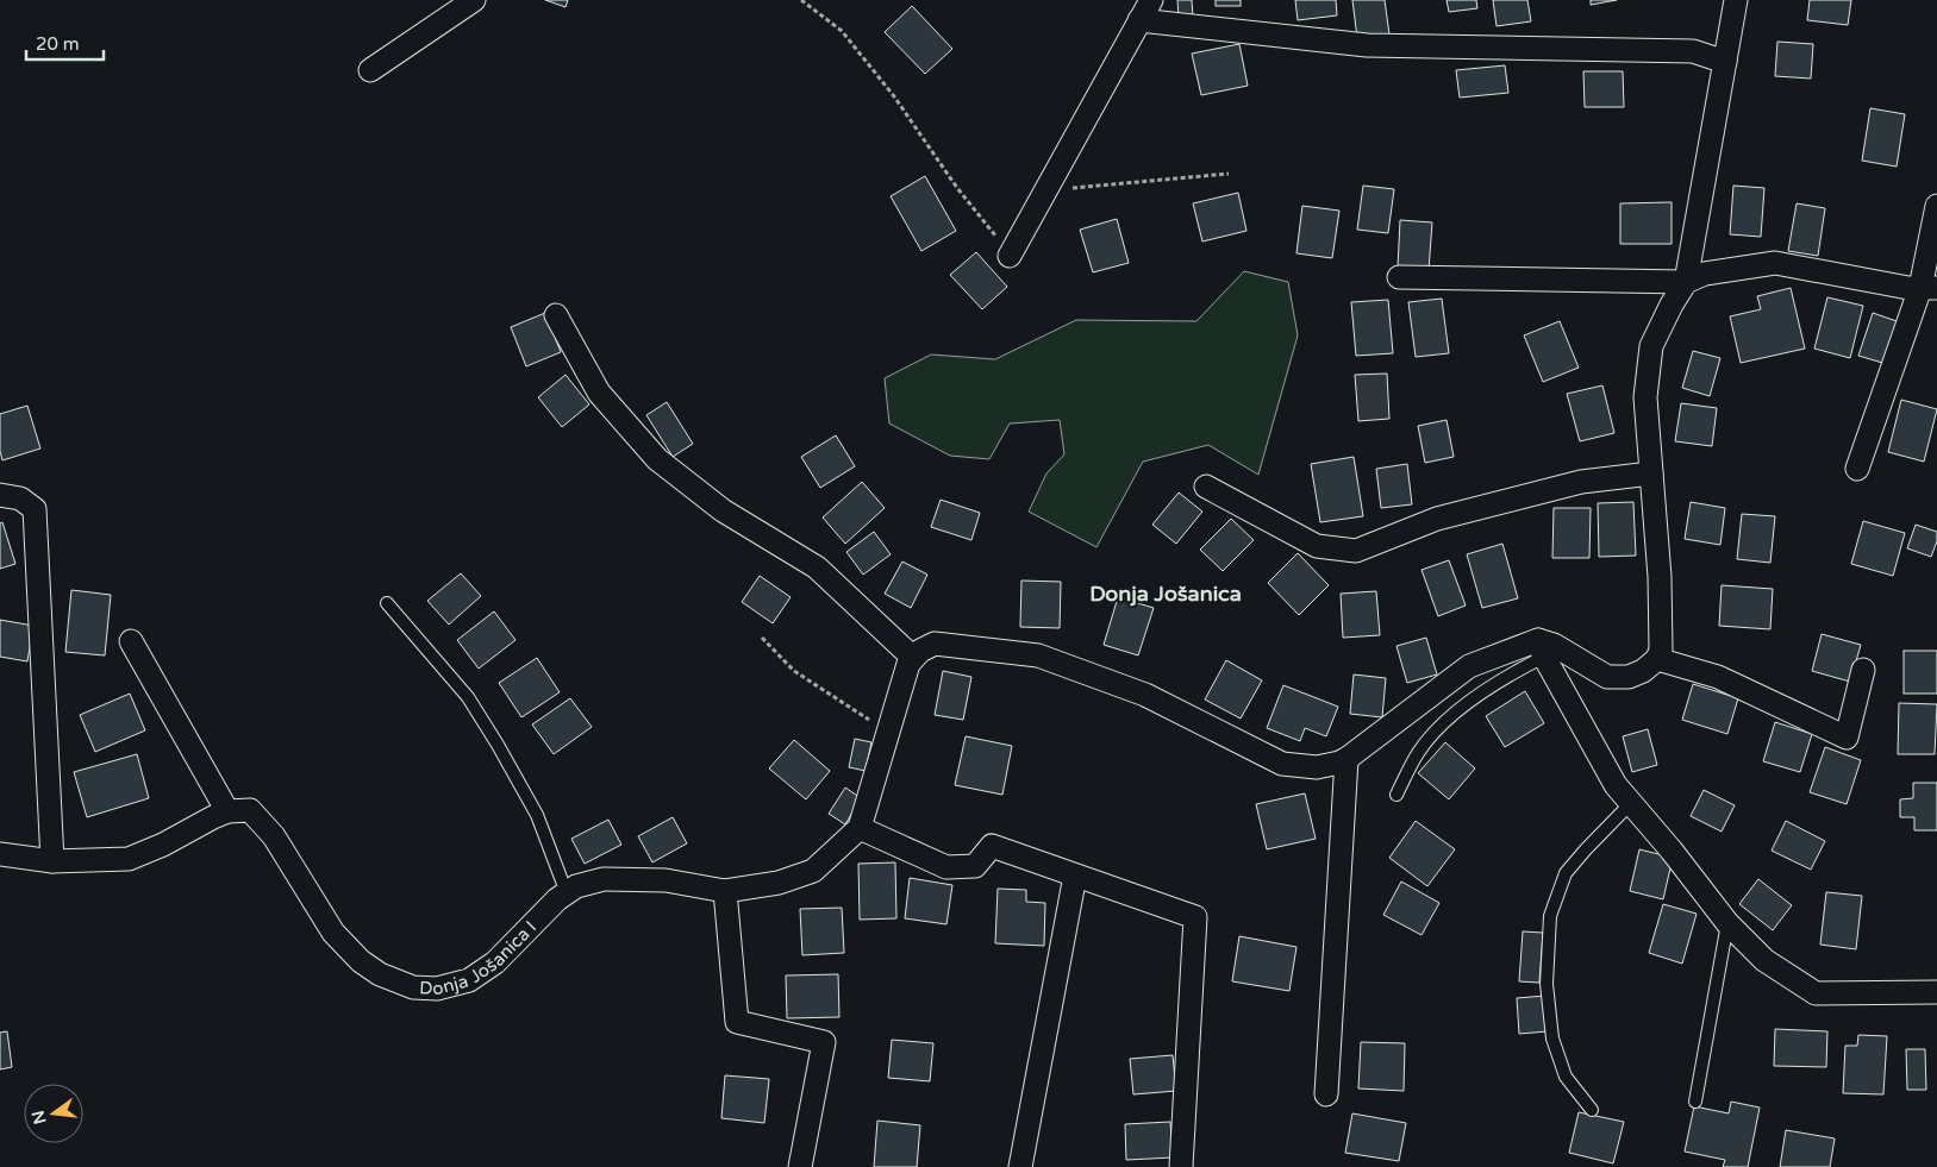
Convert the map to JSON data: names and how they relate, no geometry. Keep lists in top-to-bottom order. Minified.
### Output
{"streets":{"street":["Donja Jošanica I"]},"districts":["Donja Jošanica"],"scale_bar":"20 m","north":"left"}
